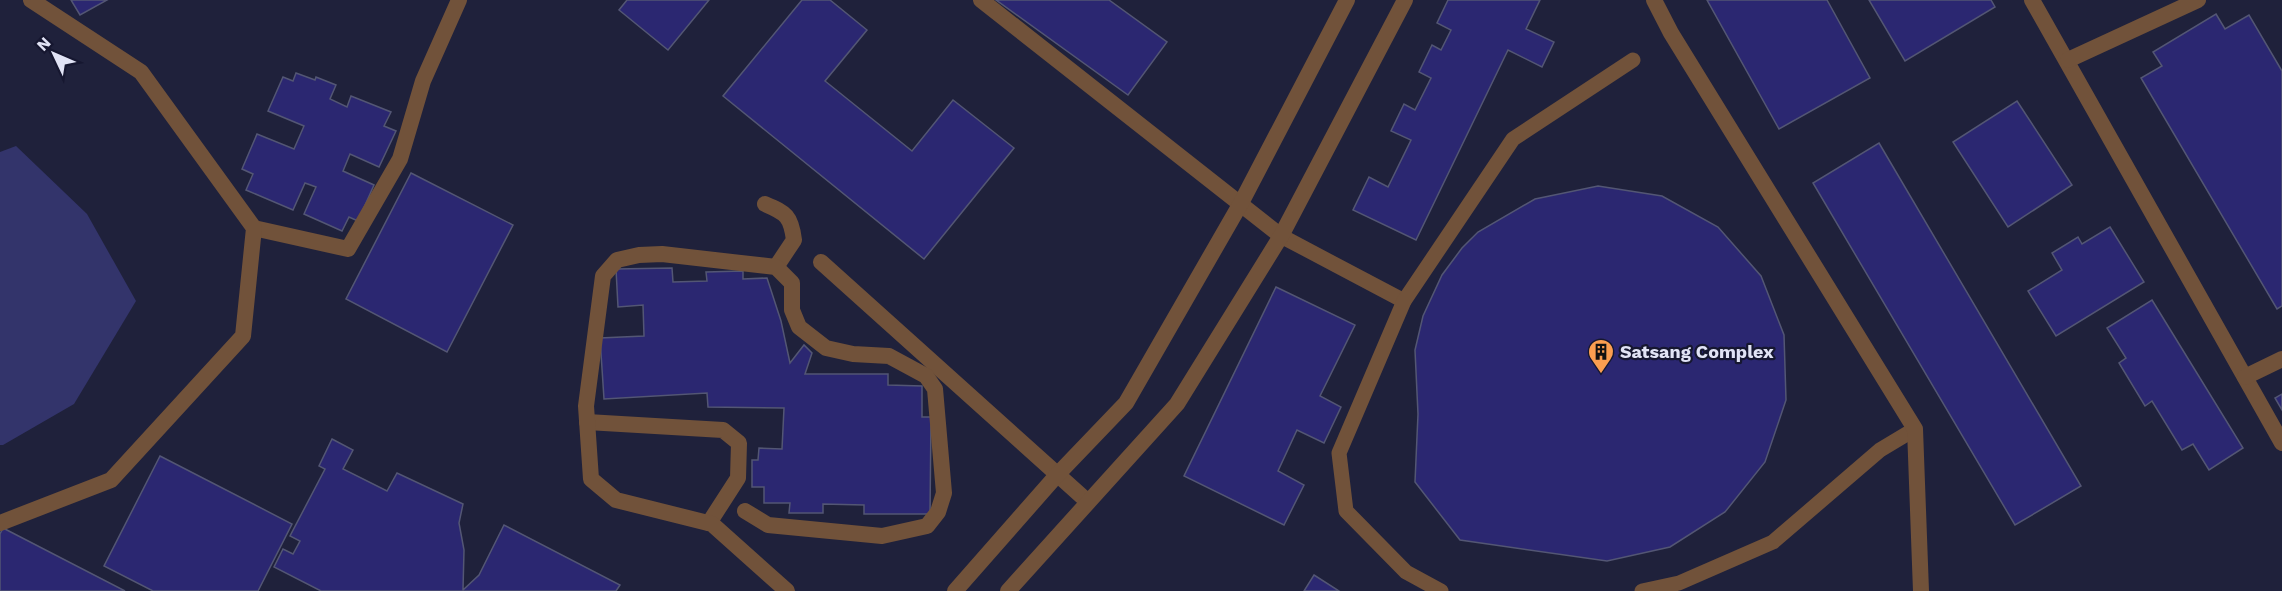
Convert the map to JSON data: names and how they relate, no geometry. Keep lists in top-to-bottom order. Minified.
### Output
{"places":{"building":["Satsang Complex"]},"north":"top left"}
